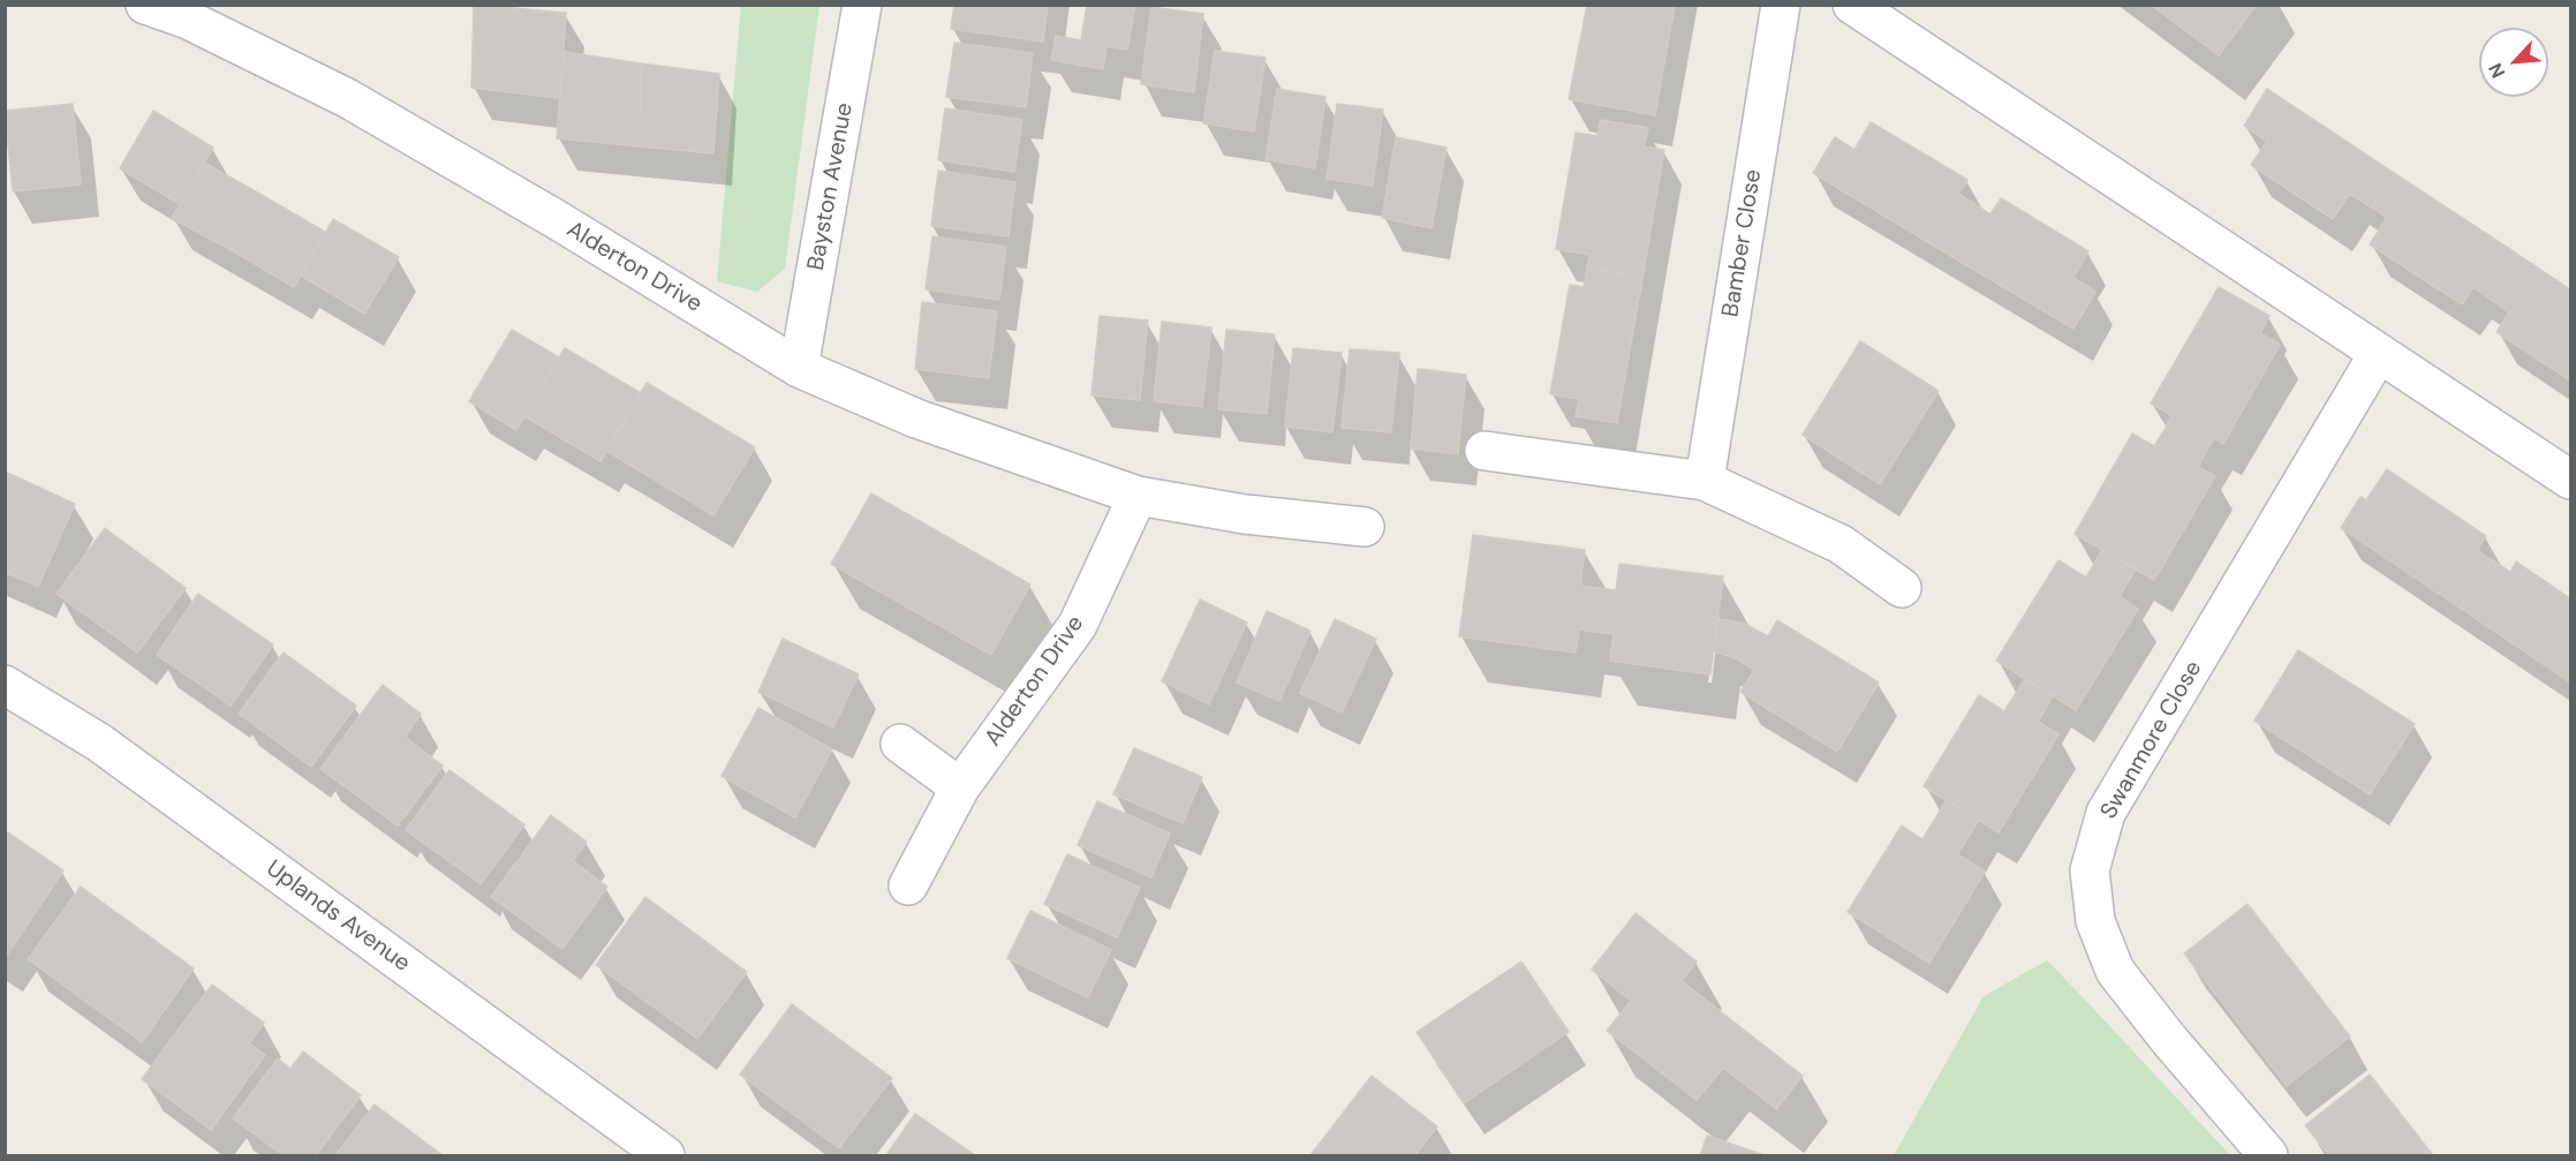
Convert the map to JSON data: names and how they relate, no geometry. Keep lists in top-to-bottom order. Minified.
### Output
{"streets":{"street":["Bayston Avenue","Bamber Close","Alderton Drive","Swanmore Close","Uplands Avenue"]},"crossings":[["Bayston Avenue","Alderton Drive"]],"north":"bottom left"}
